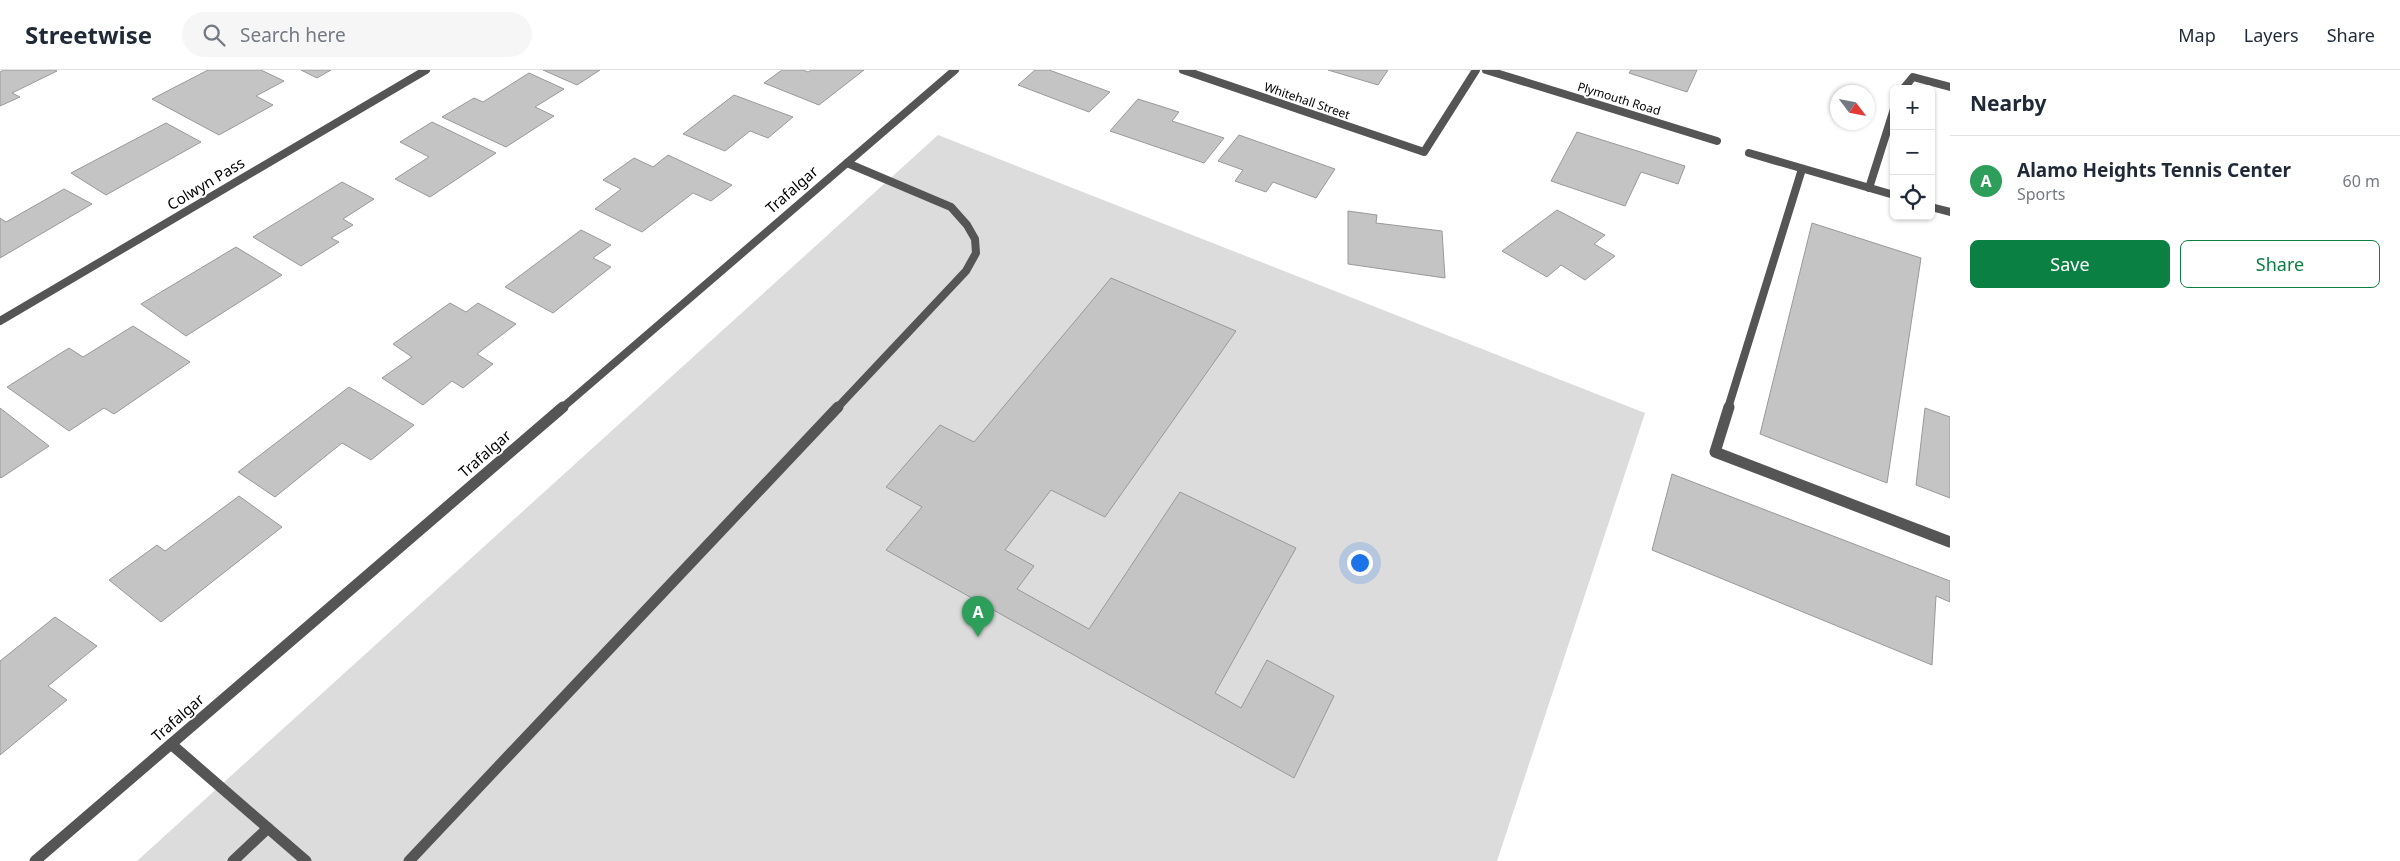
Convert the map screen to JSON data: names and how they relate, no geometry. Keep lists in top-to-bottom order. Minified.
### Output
{"streets":{"street":["Plymouth Road","Whitehall Street","Colwyn Pass","Trafalgar"]},"north":"bottom right","page":{"header":"Streetwise","search":"Search here","nav":["Map","Layers","Share"],"heading":"Nearby","map_buttons":["+","−"],"list":[{"mark":"A","name":"Alamo Heights Tennis Center","note":"Sports","value":"60 m"}],"buttons":["Save","Share"],"pins":"A"}}
